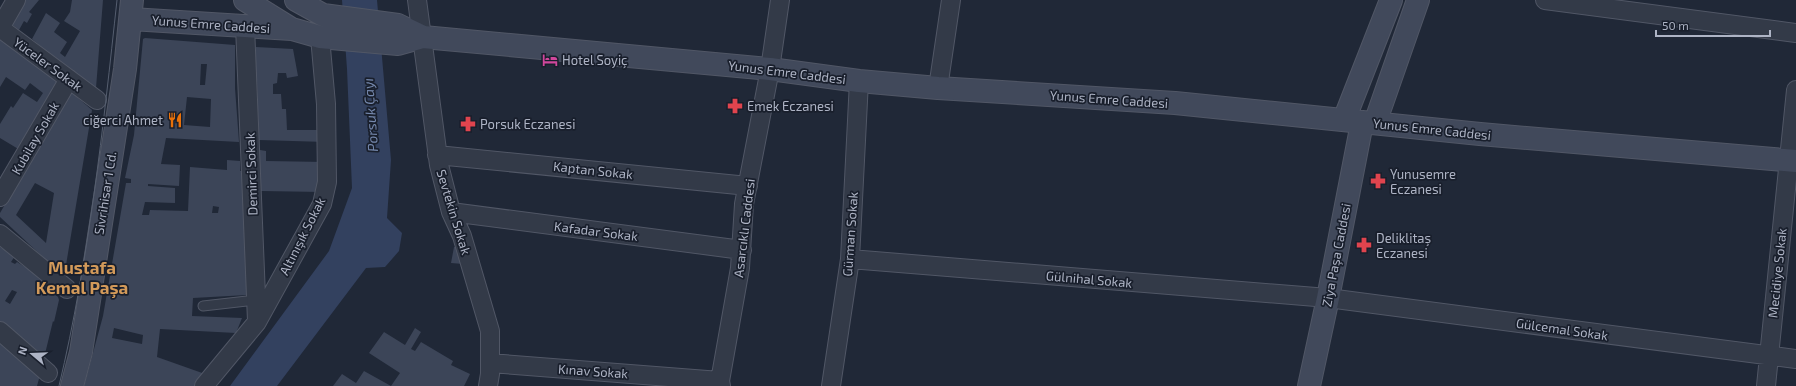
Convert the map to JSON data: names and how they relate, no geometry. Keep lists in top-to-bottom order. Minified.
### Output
{"streets":{"main road":["Yunus Emre Caddesi","Sivrihisar 1 Cd.","Ziya Paşa Caddesi"],"street":["Yüceler Sokak","Kubilay Sokak","Kaptan Sokak","Demirci Sokak","Sevtekin Sokak","Asarcıklı Caddesi","Kafadar Sokak","Gürman Sokak","Altınışık Sokak","Mecidiye Sokak","Gülnihal Sokak","Gülcemal Sokak","Kınav Sokak"]},"crossings":[["Yunus Emre Caddesi","Demirci Sokak"],["Yunus Emre Caddesi","Sivrihisar 1 Cd."],["Yunus Emre Caddesi","Sevtekin Sokak"],["Yunus Emre Caddesi","Asarcıklı Caddesi"],["Yunus Emre Caddesi","Gürman Sokak"],["Yunus Emre Caddesi","Altınışık Sokak"],["Yunus Emre Caddesi","Ziya Paşa Caddesi"],["Yunus Emre Caddesi","Mecidiye Sokak"],["Yüceler Sokak","Kubilay Sokak"],["Kaptan Sokak","Sevtekin Sokak"],["Kaptan Sokak","Asarcıklı Caddesi"],["Demirci Sokak","Altınışık Sokak"],["Sevtekin Sokak","Kafadar Sokak"],["Sevtekin Sokak","Kınav Sokak"],["Asarcıklı Caddesi","Kafadar Sokak"],["Asarcıklı Caddesi","Kınav Sokak"],["Gürman Sokak","Gülnihal Sokak"],["Ziya Paşa Caddesi","Gülnihal Sokak"],["Ziya Paşa Caddesi","Gülcemal Sokak"],["Mecidiye Sokak","Gülcemal Sokak"],["Gülnihal Sokak","Gülcemal Sokak"]],"districts":["Mustafa Kemal Paşa"],"water":["Porsuk Çayı"],"places":{"hotel":["Hotel Soyiç"],"pharmacy":["Emek Eczanesi","Porsuk Eczanesi","Yunusemre Eczanesi","Deliklitaş Eczanesi"],"restaurant":["ciğerci Ahmet"]},"scale_bar":"50 m","north":"left"}
